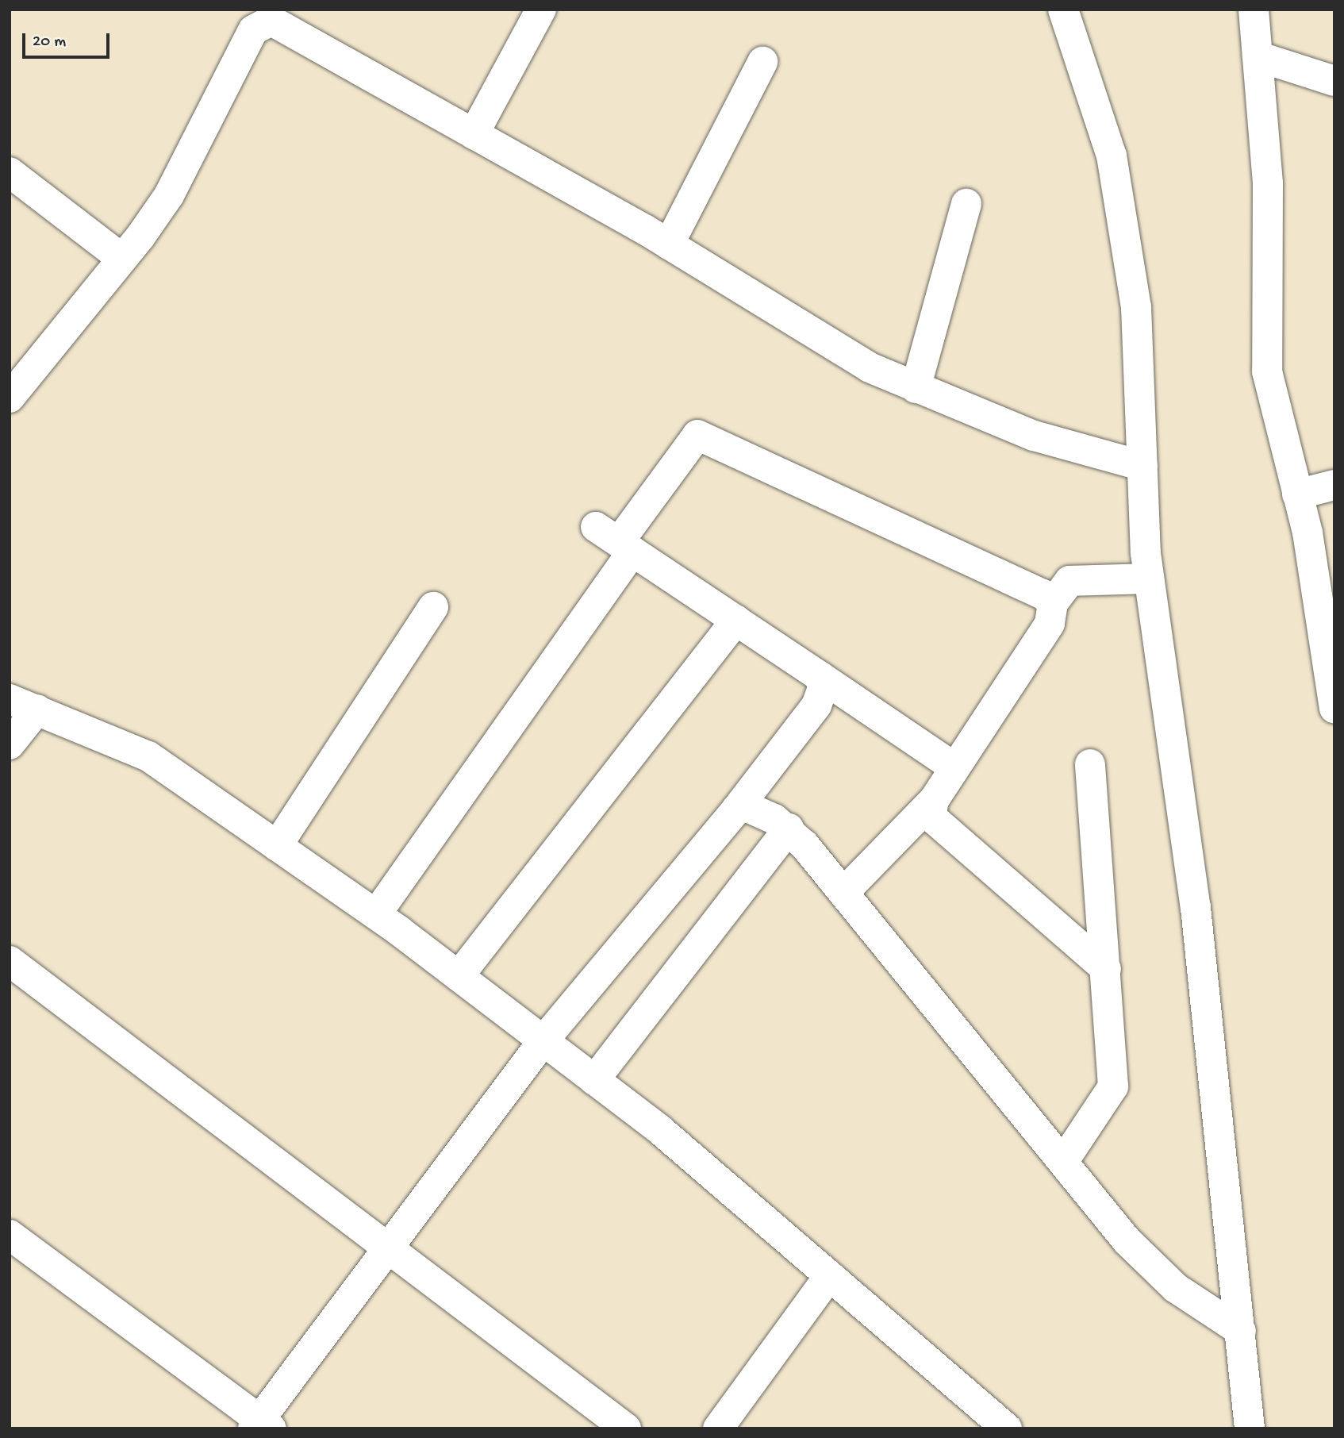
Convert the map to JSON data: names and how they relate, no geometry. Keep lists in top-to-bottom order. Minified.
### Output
{"scale_bar":"20 m"}
